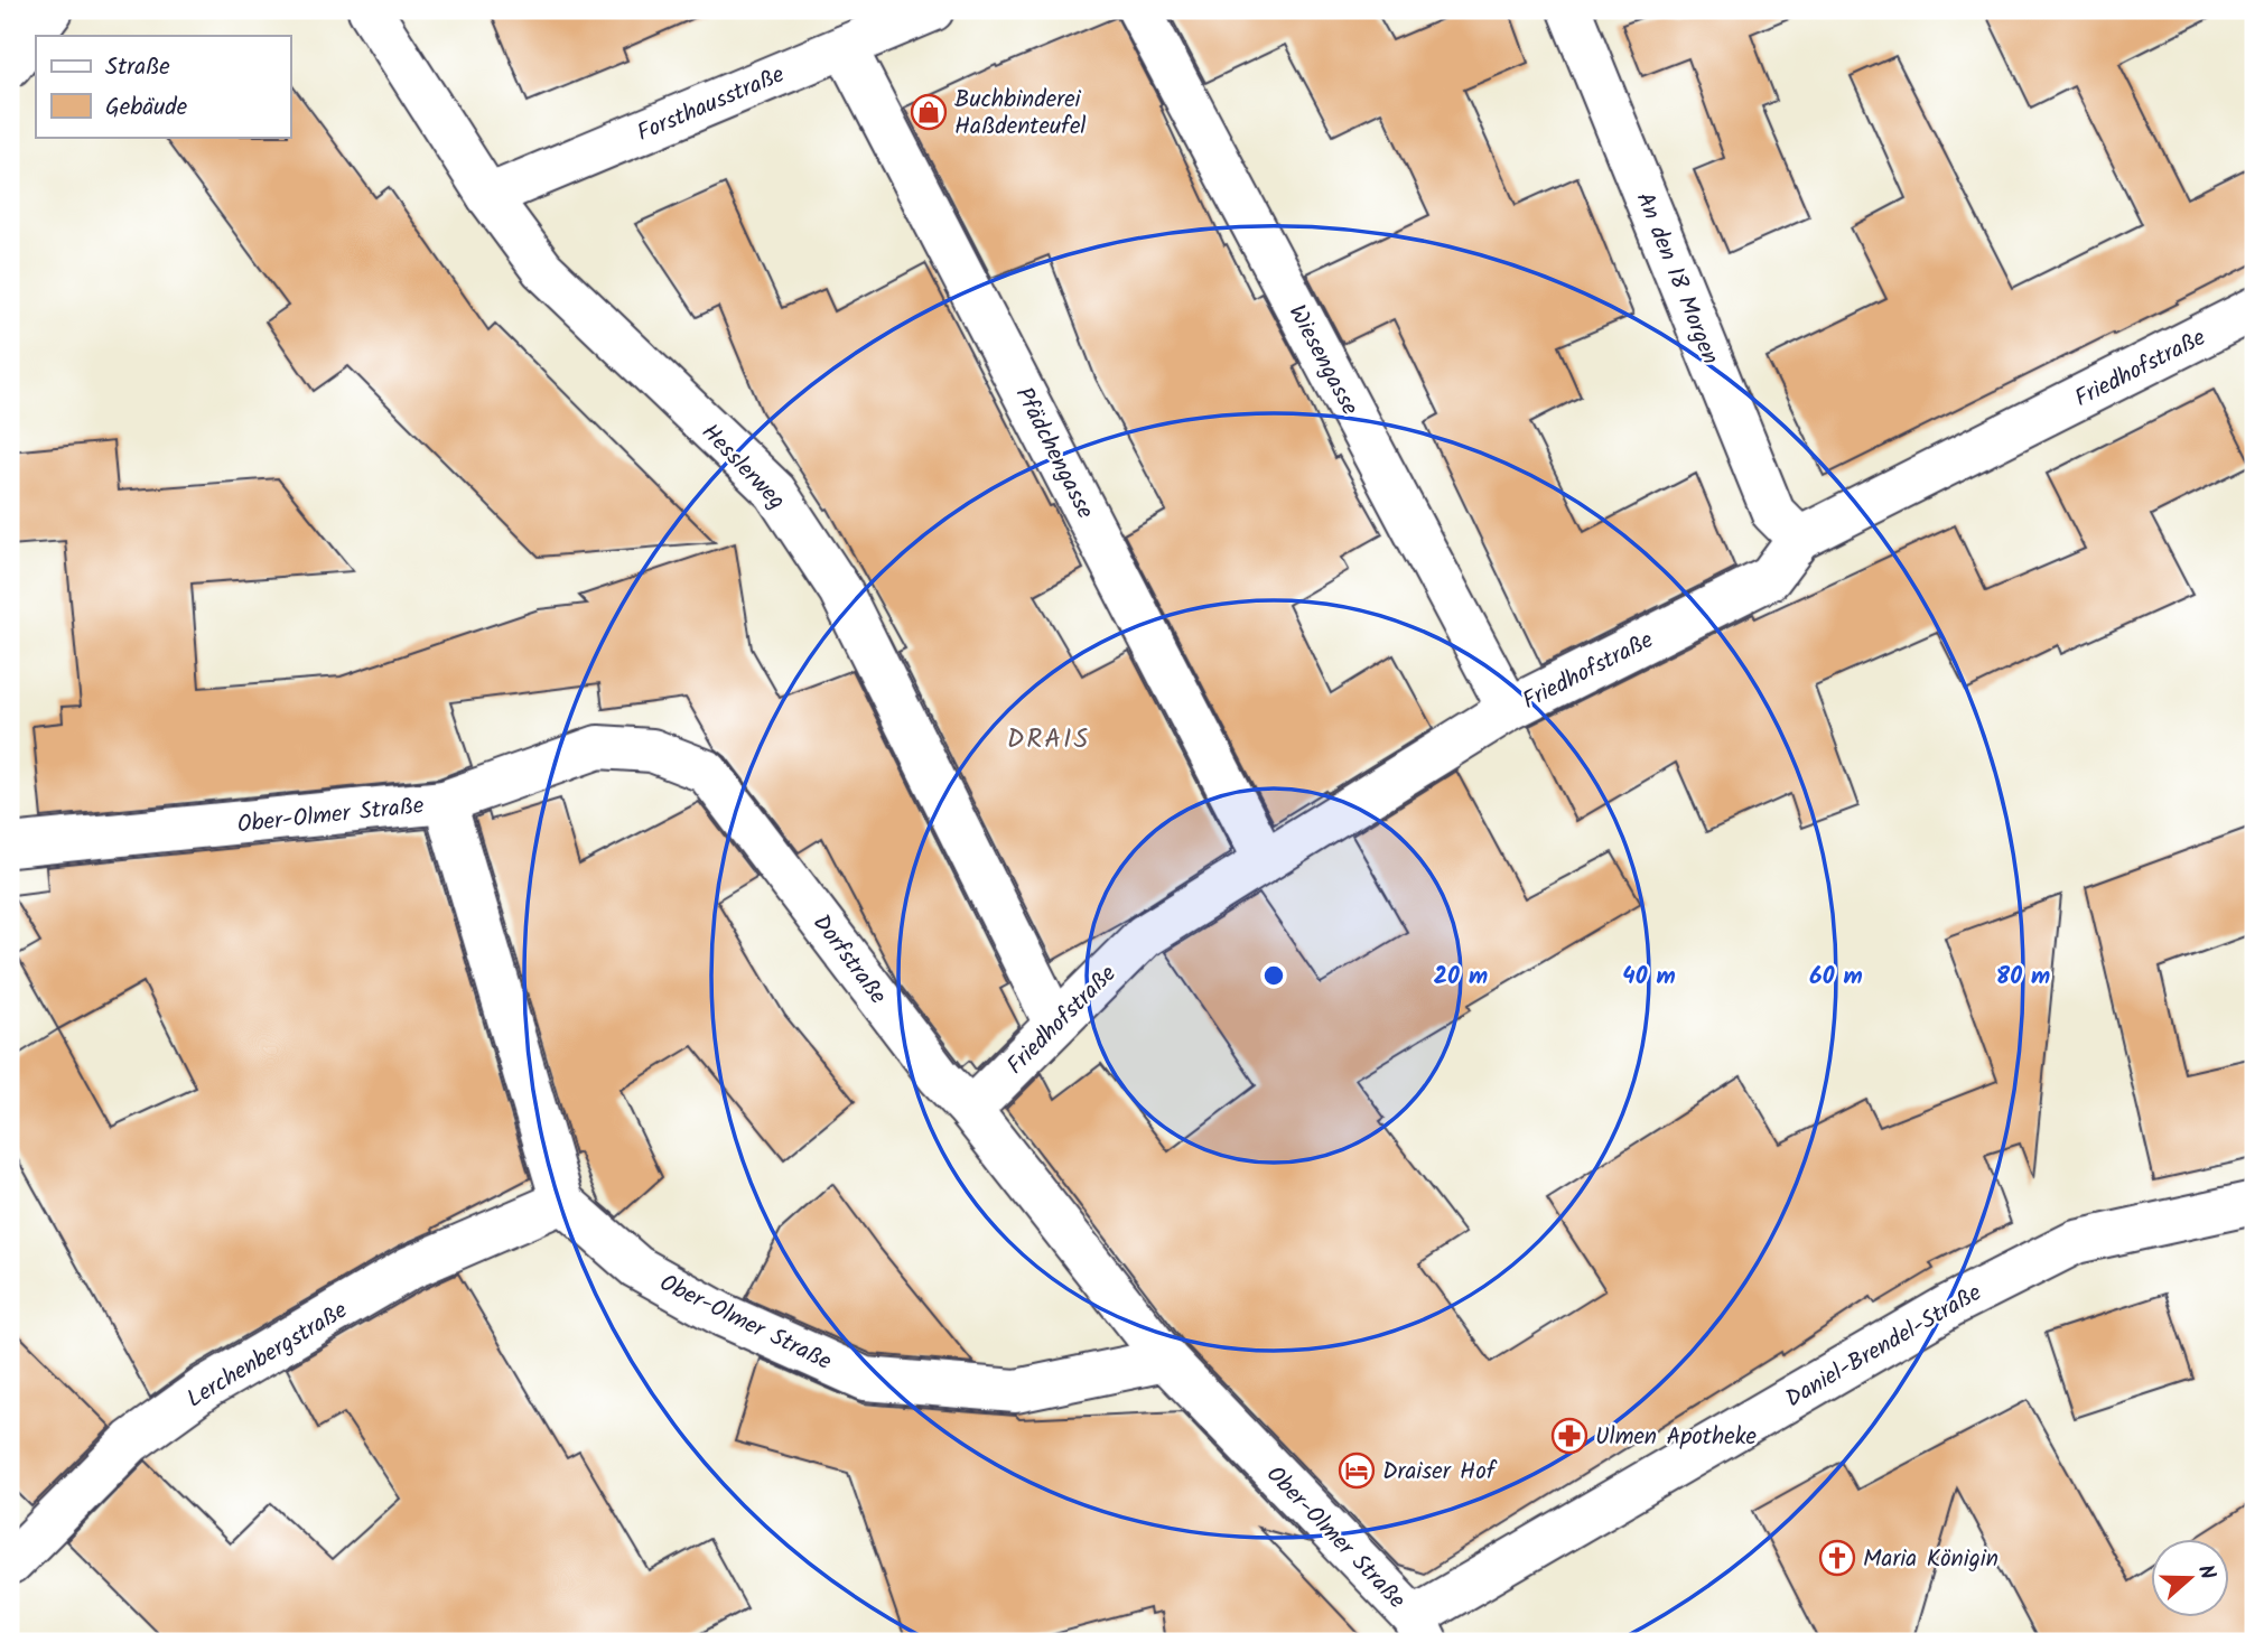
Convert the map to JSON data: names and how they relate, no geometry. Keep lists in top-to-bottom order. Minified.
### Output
{"streets":{"street":["Forsthausstraße","An den 18 Morgen","Wiesengasse","Friedhofstraße","Pfädchengasse","Hesslerweg","Ober-Olmer Straße","Dorfstraße","Daniel-Brendel-Straße","Lerchenbergstraße"]},"crossings":[["Forsthausstraße","Pfädchengasse"],["Forsthausstraße","Hesslerweg"],["An den 18 Morgen","Friedhofstraße"],["Wiesengasse","Friedhofstraße"],["Friedhofstraße","Pfädchengasse"],["Friedhofstraße","Hesslerweg"],["Friedhofstraße","Dorfstraße"],["Ober-Olmer Straße","Dorfstraße"],["Ober-Olmer Straße","Daniel-Brendel-Straße"],["Ober-Olmer Straße","Lerchenbergstraße"]],"districts":["DRAIS"],"places":{"shop":["Buchbinderei Haßdenteufel"],"pharmacy":["Ulmen Apotheke"],"hotel":["Draiser Hof"],"church":["Maria Königin"]},"legend":["Straße","Gebäude"],"north":"right","rings":["20 m","40 m","60 m","80 m"]}
